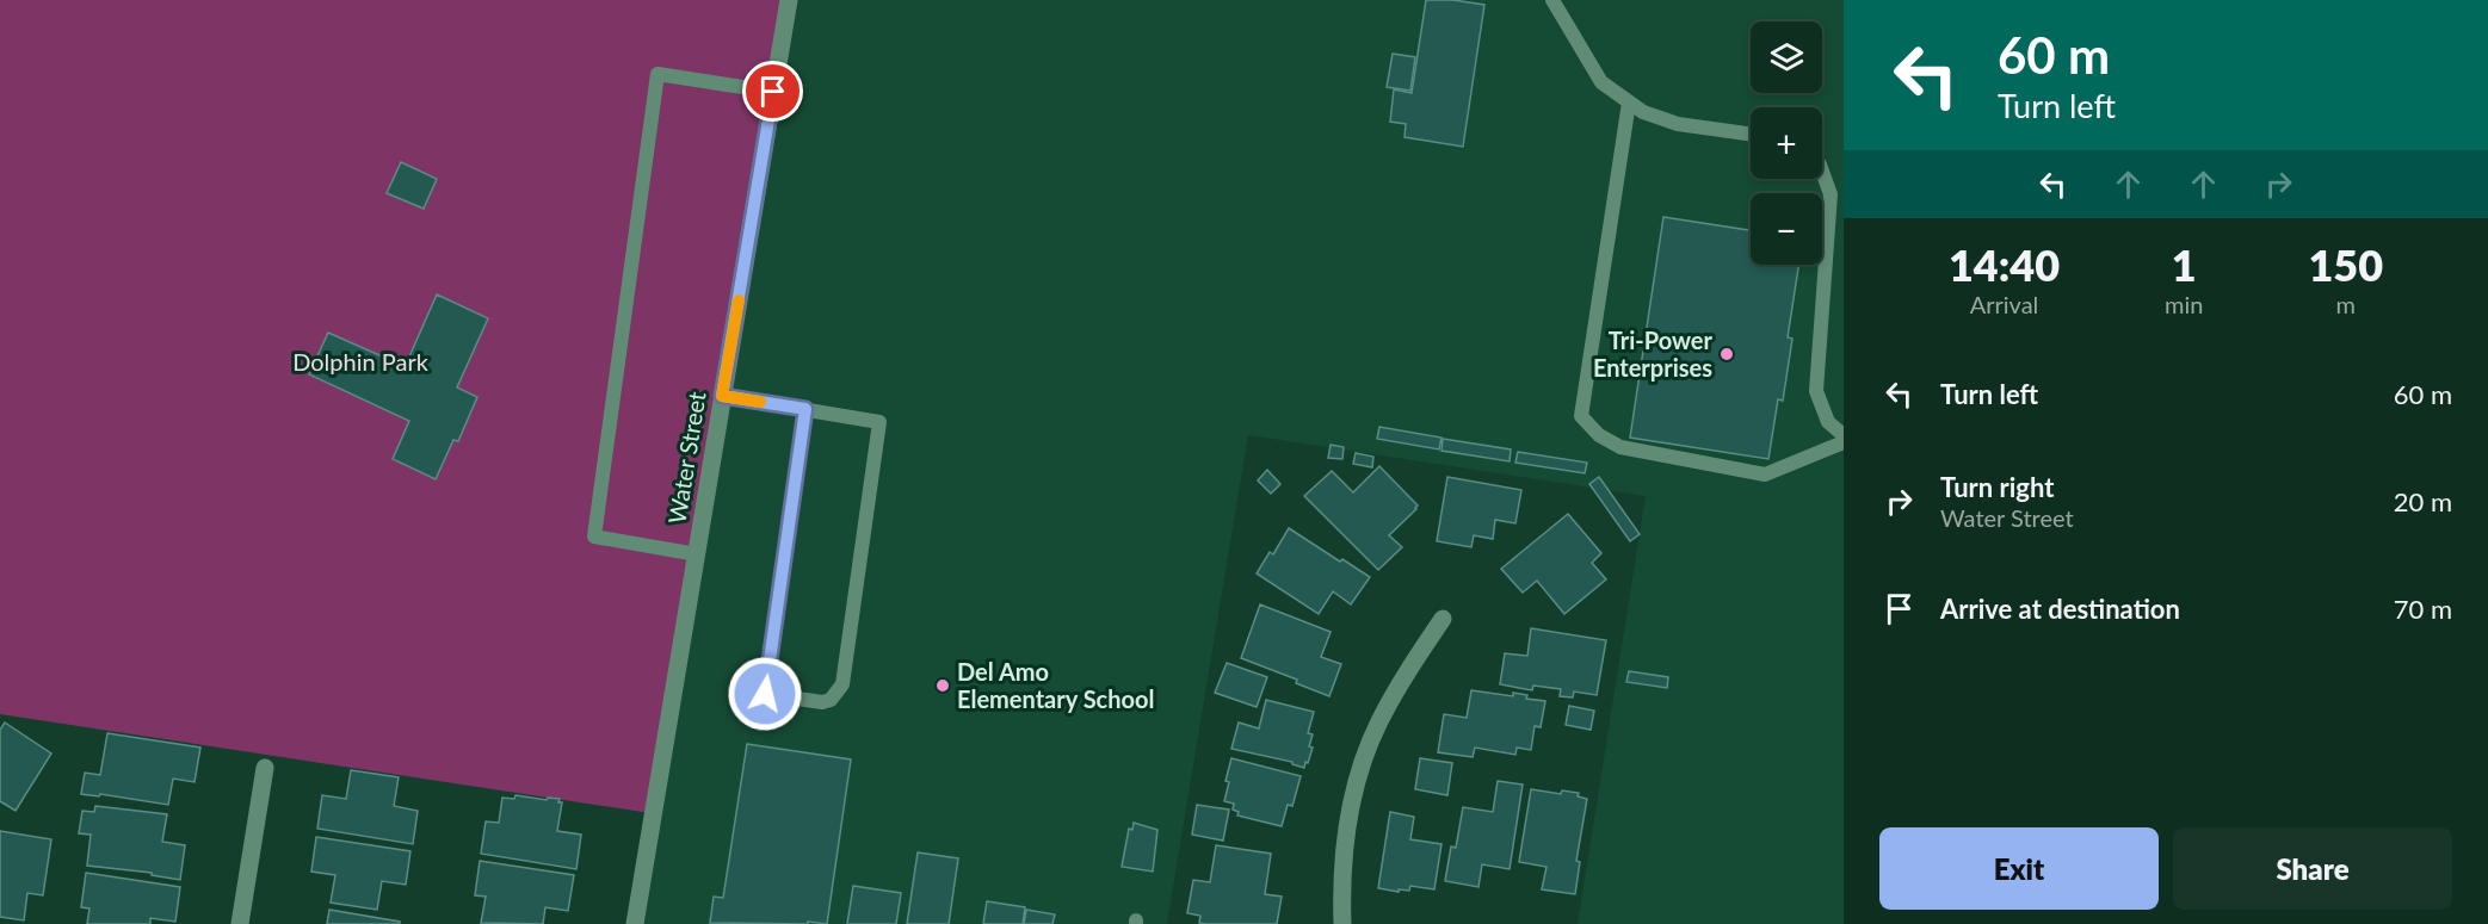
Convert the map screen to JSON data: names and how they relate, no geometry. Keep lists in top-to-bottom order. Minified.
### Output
{"streets":{"street":["Water Street"]},"parks":["Dolphin Park"],"places":["Tri-Power Enterprises","Del Amo Elementary School"],"page":{"turn":["60 m","Turn left"],"map_buttons":["+","−"],"eta":["14:40","Arrival","1","min","150","m"],"list":[{"name":"Turn left","value":"60 m"},{"name":"Turn right","note":"Water Street","value":"20 m"},{"name":"Arrive at destination","value":"70 m"}],"buttons":["Exit","Share"]}}
